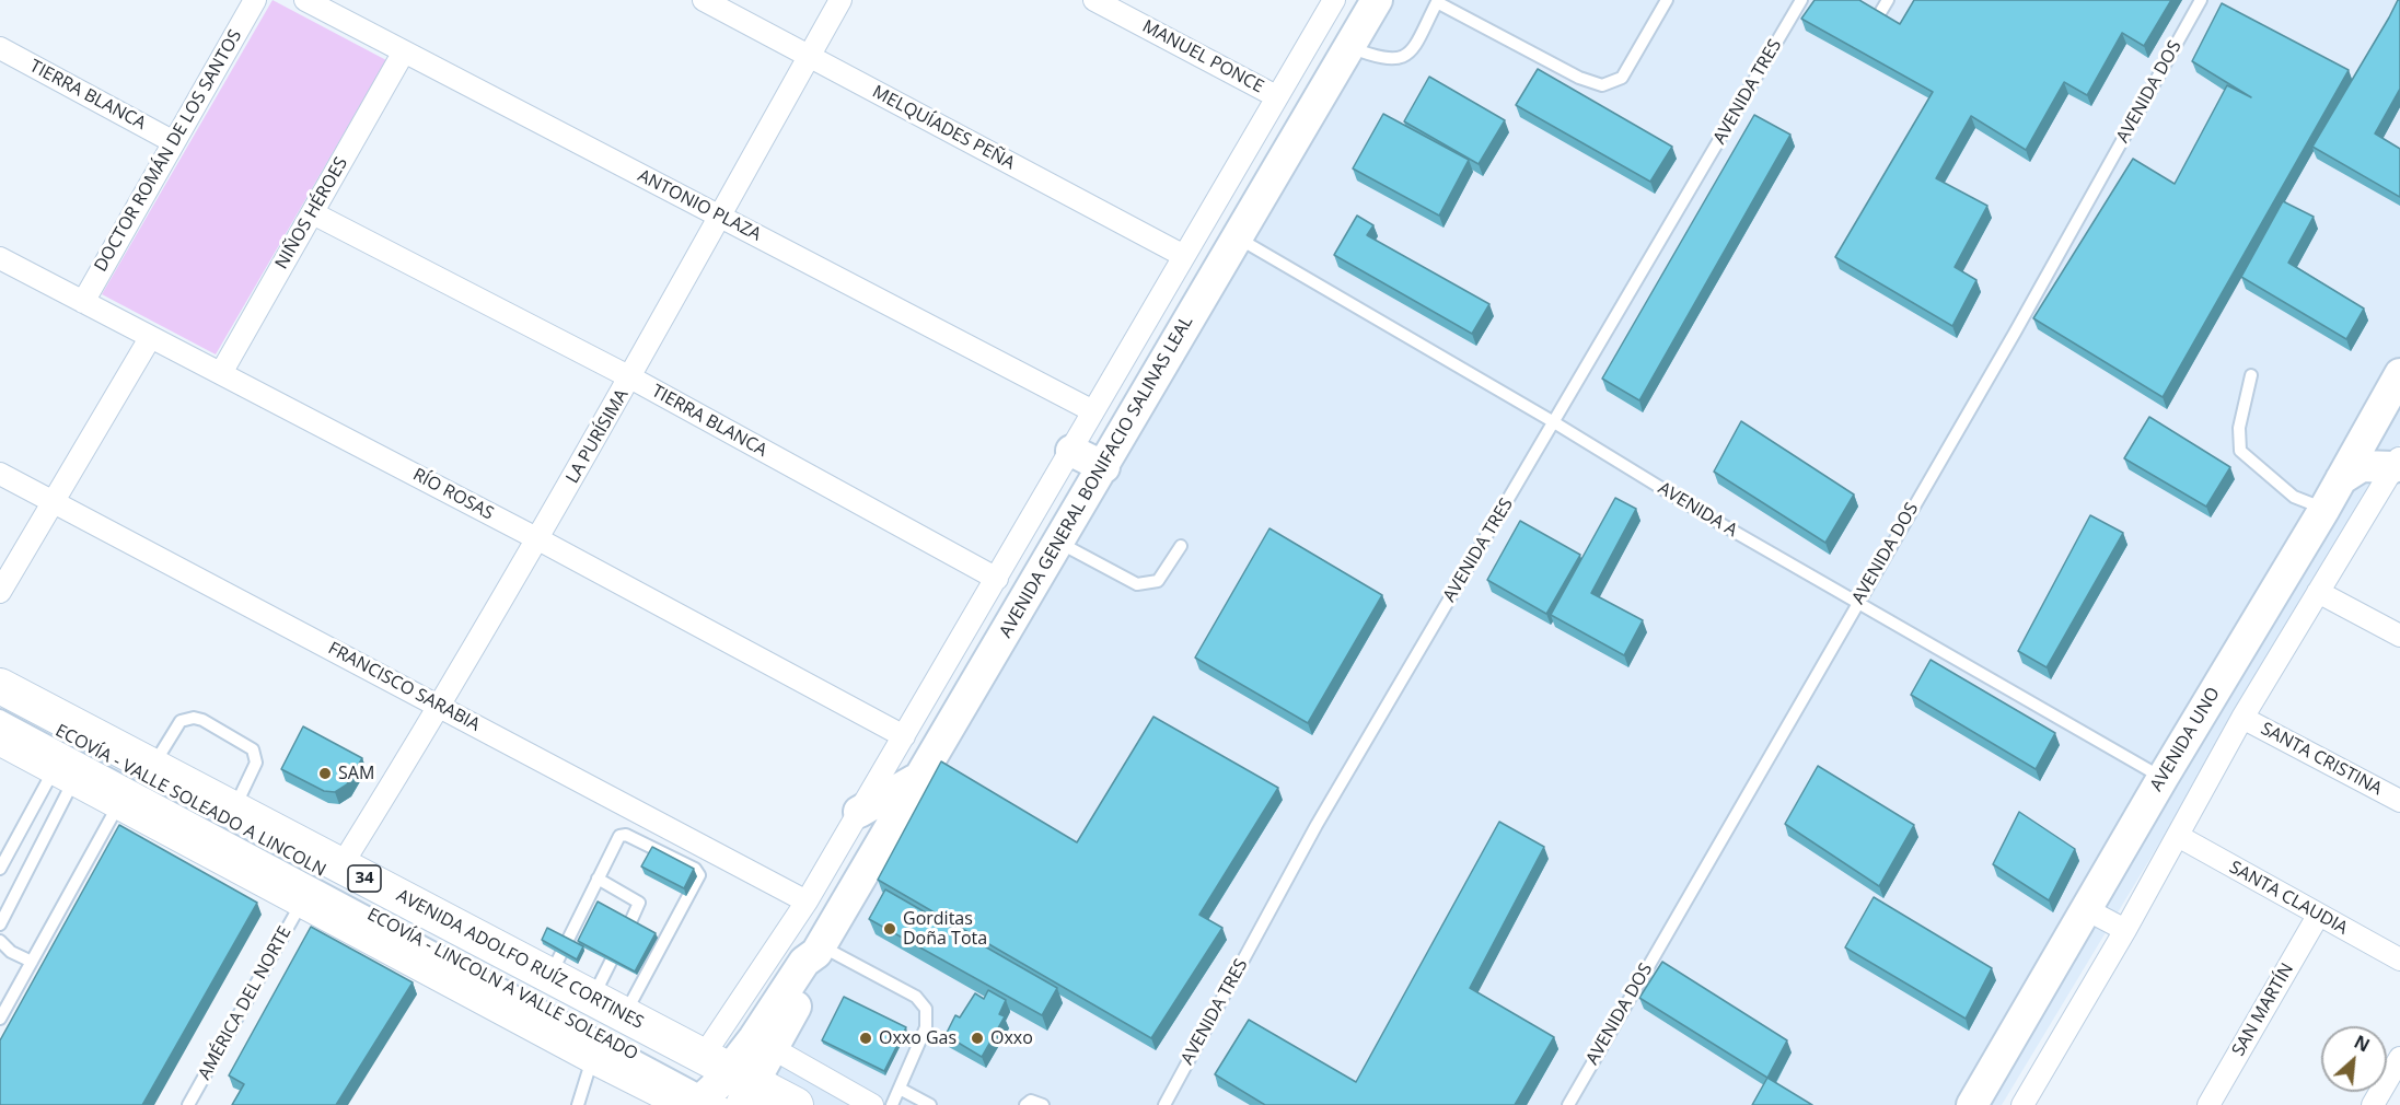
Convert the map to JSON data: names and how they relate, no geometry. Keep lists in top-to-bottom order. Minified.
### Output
{"streets":{"main road":["34","AVENIDA ADOLFO RUÍZ CORTINES"],"street":["MANUEL PONCE","TIERRA BLANCA","MELQUÍADES PEÑA","DOCTOR ROMÁN DE LOS SANTOS","ANTONIO PLAZA","NIÑOS HÉROES","LA PURÍSIMA","AVENIDA GENERAL BONIFACIO SALINAS LEAL","RÍO ROSAS","FRANCISCO SARABIA","AVENIDA UNO","SANTA CRISTINA","SANTA CLAUDIA","SAN MARTÍN"],"lane":["AVENIDA TRES","AVENIDA DOS","AVENIDA A","ECOVÍA - VALLE SOLEADO A LINCOLN","ECOVÍA - LINCOLN A VALLE SOLEADO","AMÉRICA DEL NORTE"]},"crossings":[["AVENIDA TRES","AVENIDA A"],["AVENIDA DOS","AVENIDA A"],["TIERRA BLANCA","DOCTOR ROMÁN DE LOS SANTOS"],["TIERRA BLANCA","NIÑOS HÉROES"],["TIERRA BLANCA","LA PURÍSIMA"],["MELQUÍADES PEÑA","LA PURÍSIMA"],["DOCTOR ROMÁN DE LOS SANTOS","RÍO ROSAS"],["ANTONIO PLAZA","NIÑOS HÉROES"],["ANTONIO PLAZA","LA PURÍSIMA"],["NIÑOS HÉROES","RÍO ROSAS"],["LA PURÍSIMA","RÍO ROSAS"],["LA PURÍSIMA","FRANCISCO SARABIA"],["LA PURÍSIMA","AVENIDA ADOLFO RUÍZ CORTINES"],["AVENIDA GENERAL BONIFACIO SALINAS LEAL","AVENIDA A"],["AVENIDA GENERAL BONIFACIO SALINAS LEAL","AVENIDA ADOLFO RUÍZ CORTINES"],["AVENIDA GENERAL BONIFACIO SALINAS LEAL","ECOVÍA - LINCOLN A VALLE SOLEADO"],["AVENIDA A","AVENIDA UNO"],["AVENIDA UNO","SANTA CRISTINA"],["AVENIDA UNO","SANTA CLAUDIA"],["SANTA CLAUDIA","SAN MARTÍN"],["AVENIDA ADOLFO RUÍZ CORTINES","ECOVÍA - LINCOLN A VALLE SOLEADO"],["AVENIDA ADOLFO RUÍZ CORTINES","AMÉRICA DEL NORTE"]],"places":["SAM","Gorditas Doña Tota","Oxxo Gas","Oxxo"],"north":"top right"}
